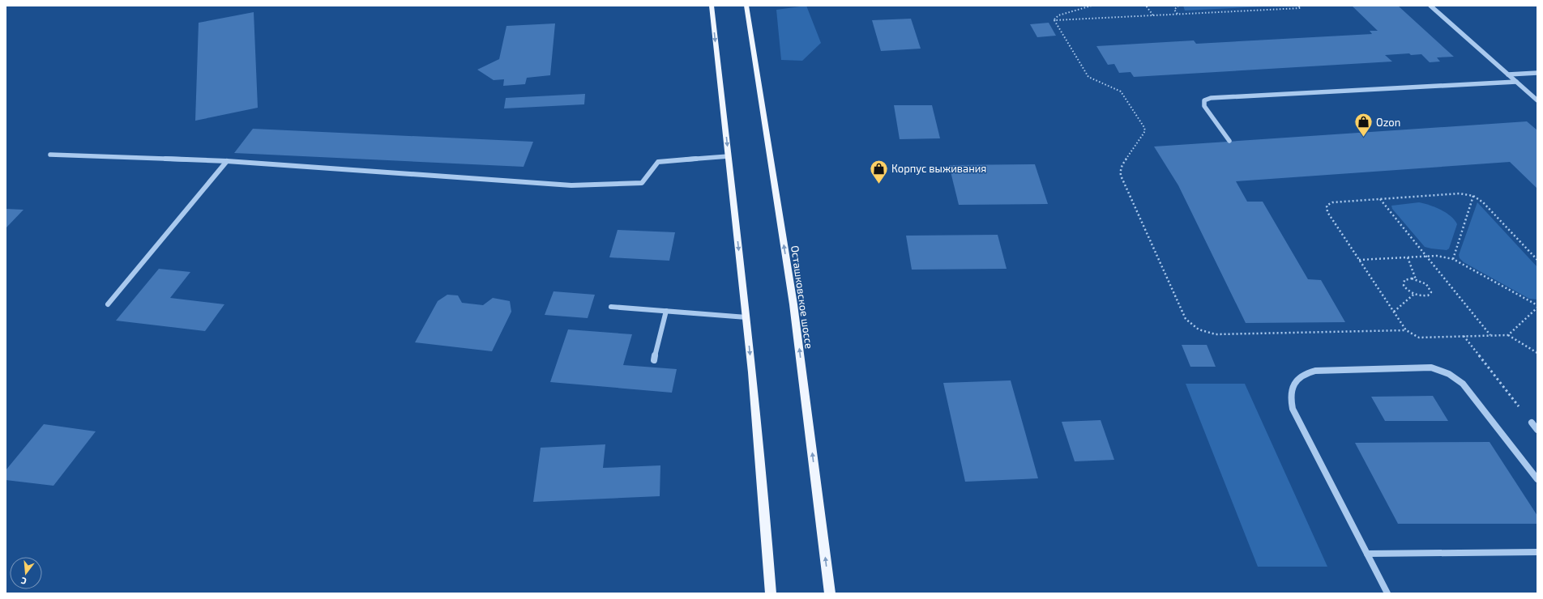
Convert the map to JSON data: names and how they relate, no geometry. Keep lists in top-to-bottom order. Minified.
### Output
{"streets":{"main road":["Осташковское шоссе"]},"places":{"shop":["Ozon","Корпус выживания"]},"north":"bottom"}
